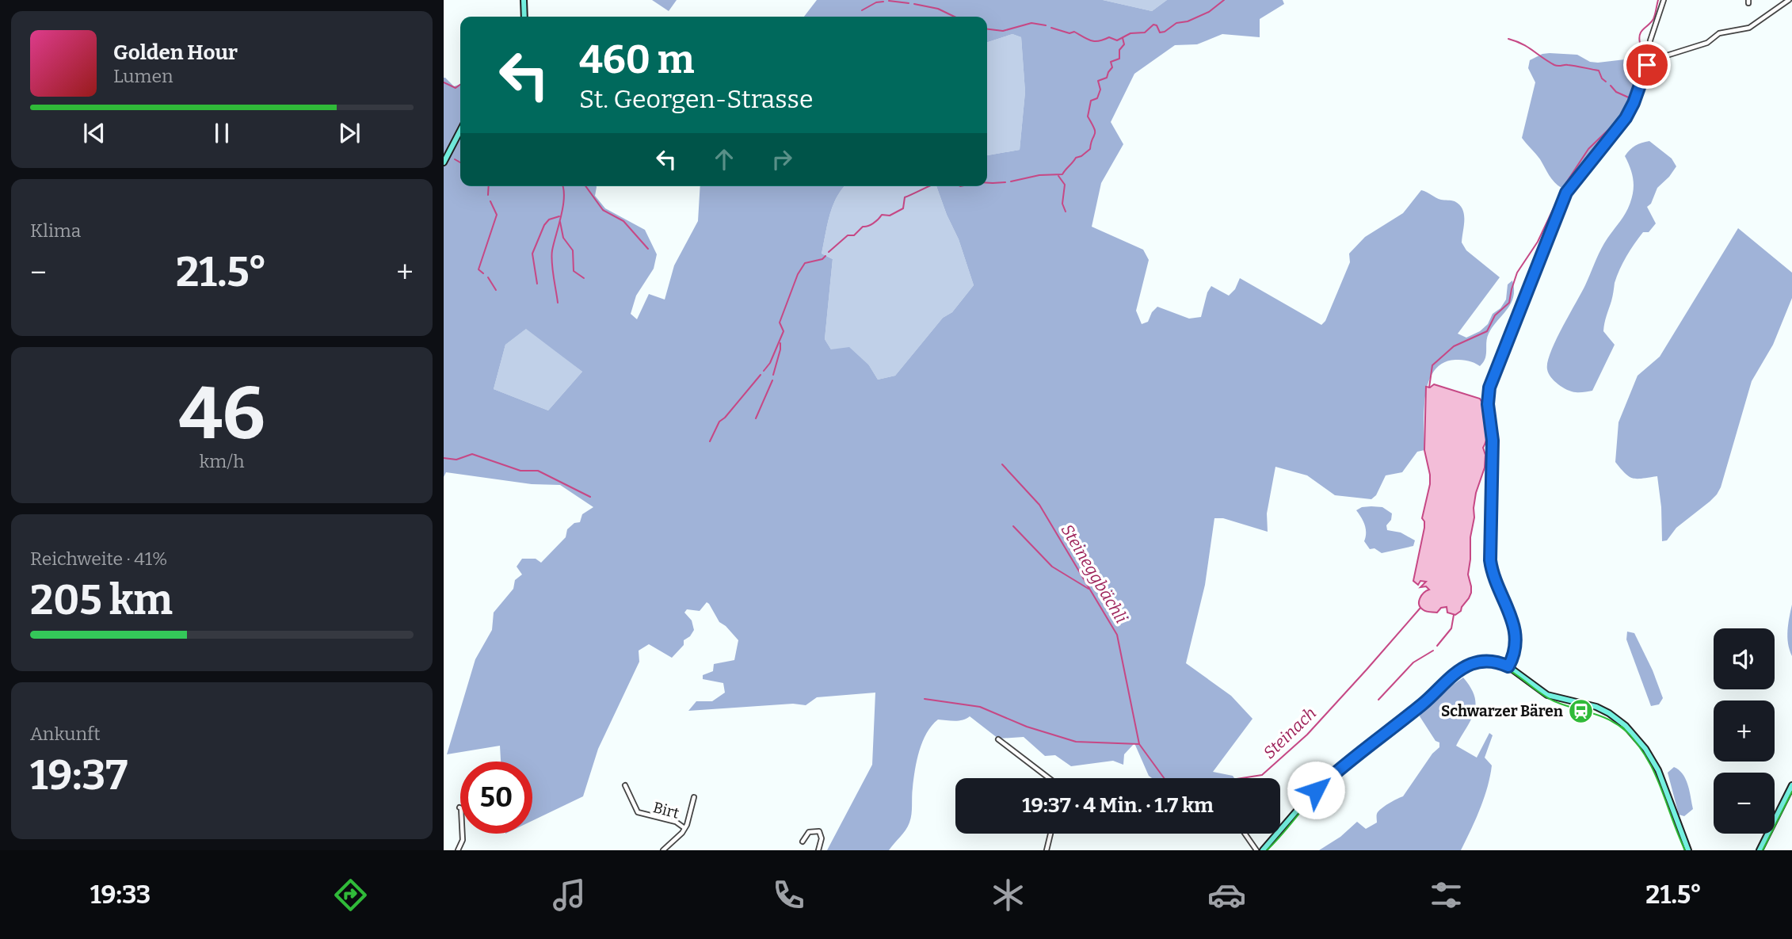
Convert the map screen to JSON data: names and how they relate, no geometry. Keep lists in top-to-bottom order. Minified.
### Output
{"streets":{"street":["Birt"]},"water":["Steineggbächli","Steinach"],"places":{"station":["Schwarzer Bären"]},"page":{"turn":["460 m","St. Georgen-Strasse"],"song":["Golden Hour","Lumen"],"tile":["Klima",["46","km/h"],["Reichweite · 41%","205 km"],["Ankunft","19:37"]],"heat":["−","21.5°","+"],"map_buttons":["+","−"],"limit":"50","trip":"19:37 · 4 Min. · 1.7 km","tabs":["19:33","21.5°"]}}
